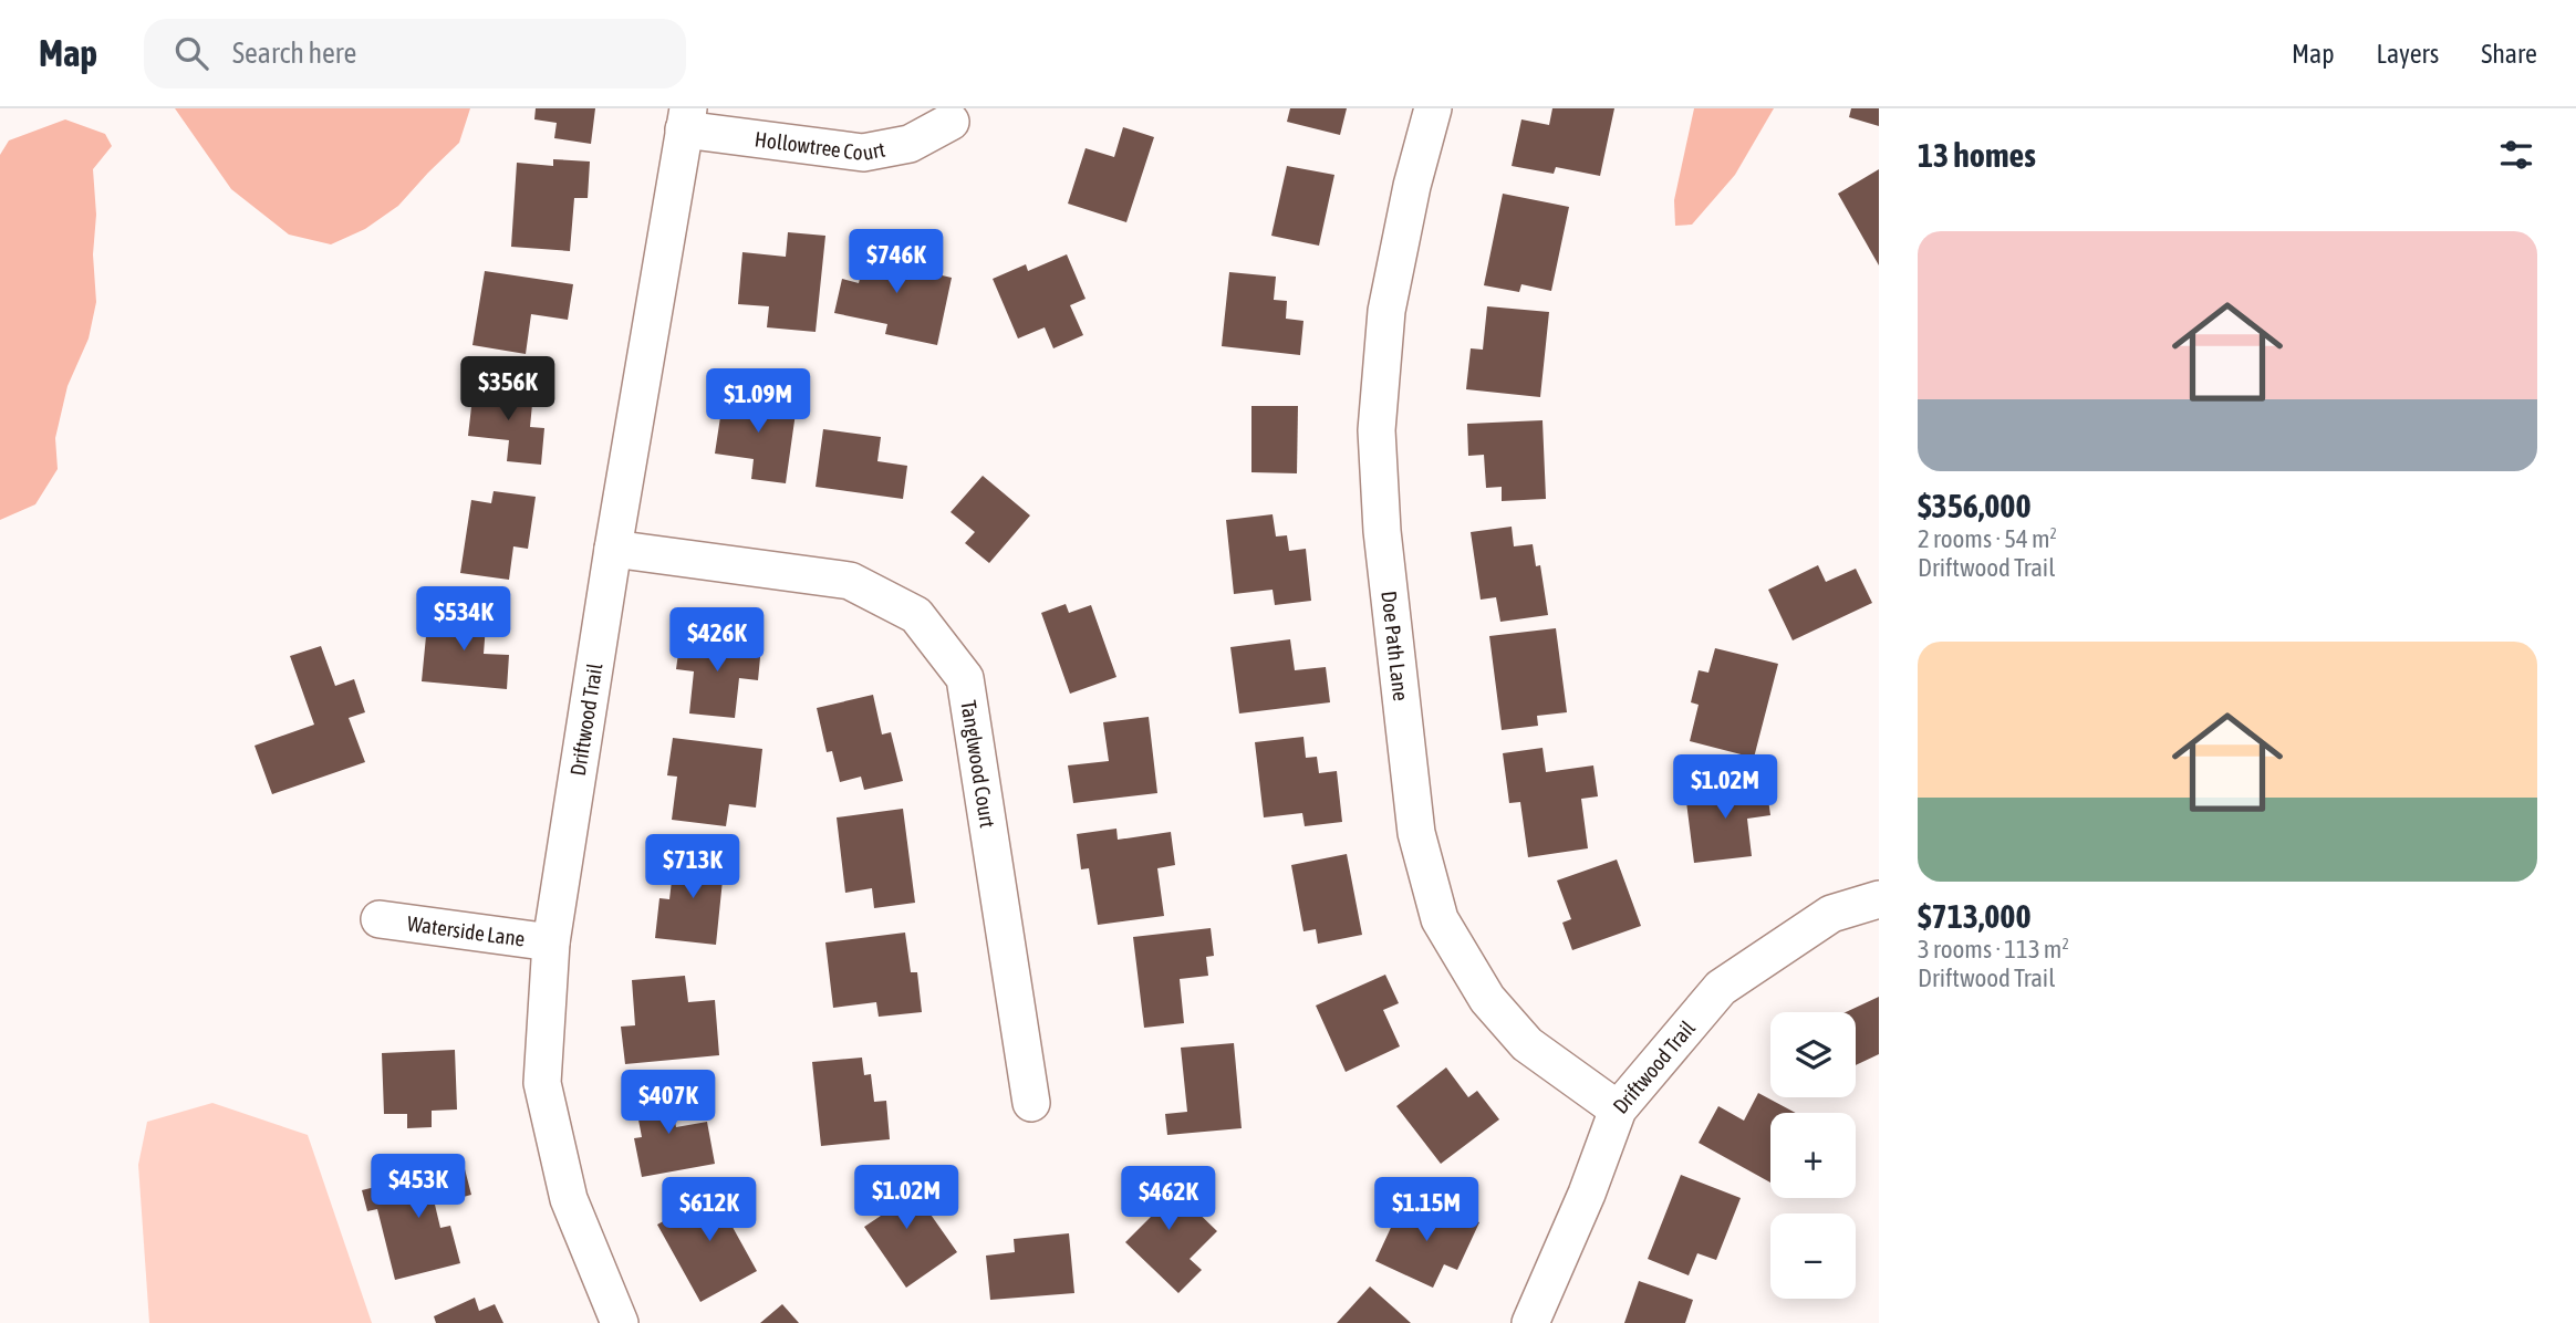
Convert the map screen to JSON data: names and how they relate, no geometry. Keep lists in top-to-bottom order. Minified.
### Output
{"streets":{"street":["Hollowtree Court","Doe Path Lane","Driftwood Trail","Tanglwood Court","Waterside Lane"]},"crossings":[["Hollowtree Court","Driftwood Trail"],["Doe Path Lane","Driftwood Trail"],["Driftwood Trail","Tanglwood Court"],["Driftwood Trail","Waterside Lane"]],"page":{"header":"Map","search":"Search here","nav":["Map","Layers","Share"],"heading":"13 homes","list":[{"name":"$356,000","note":"2 rooms · 54 m² · Driftwood Trail"},{"name":"$713,000","note":"3 rooms · 113 m² · Driftwood Trail"}],"price":["$746K","$356K","$1.09M","$534K","$426K","$1.02M","$713K","$407K","$453K","$1.02M","$462K","$612K","$1.15M"],"map_buttons":["+","−"]}}
